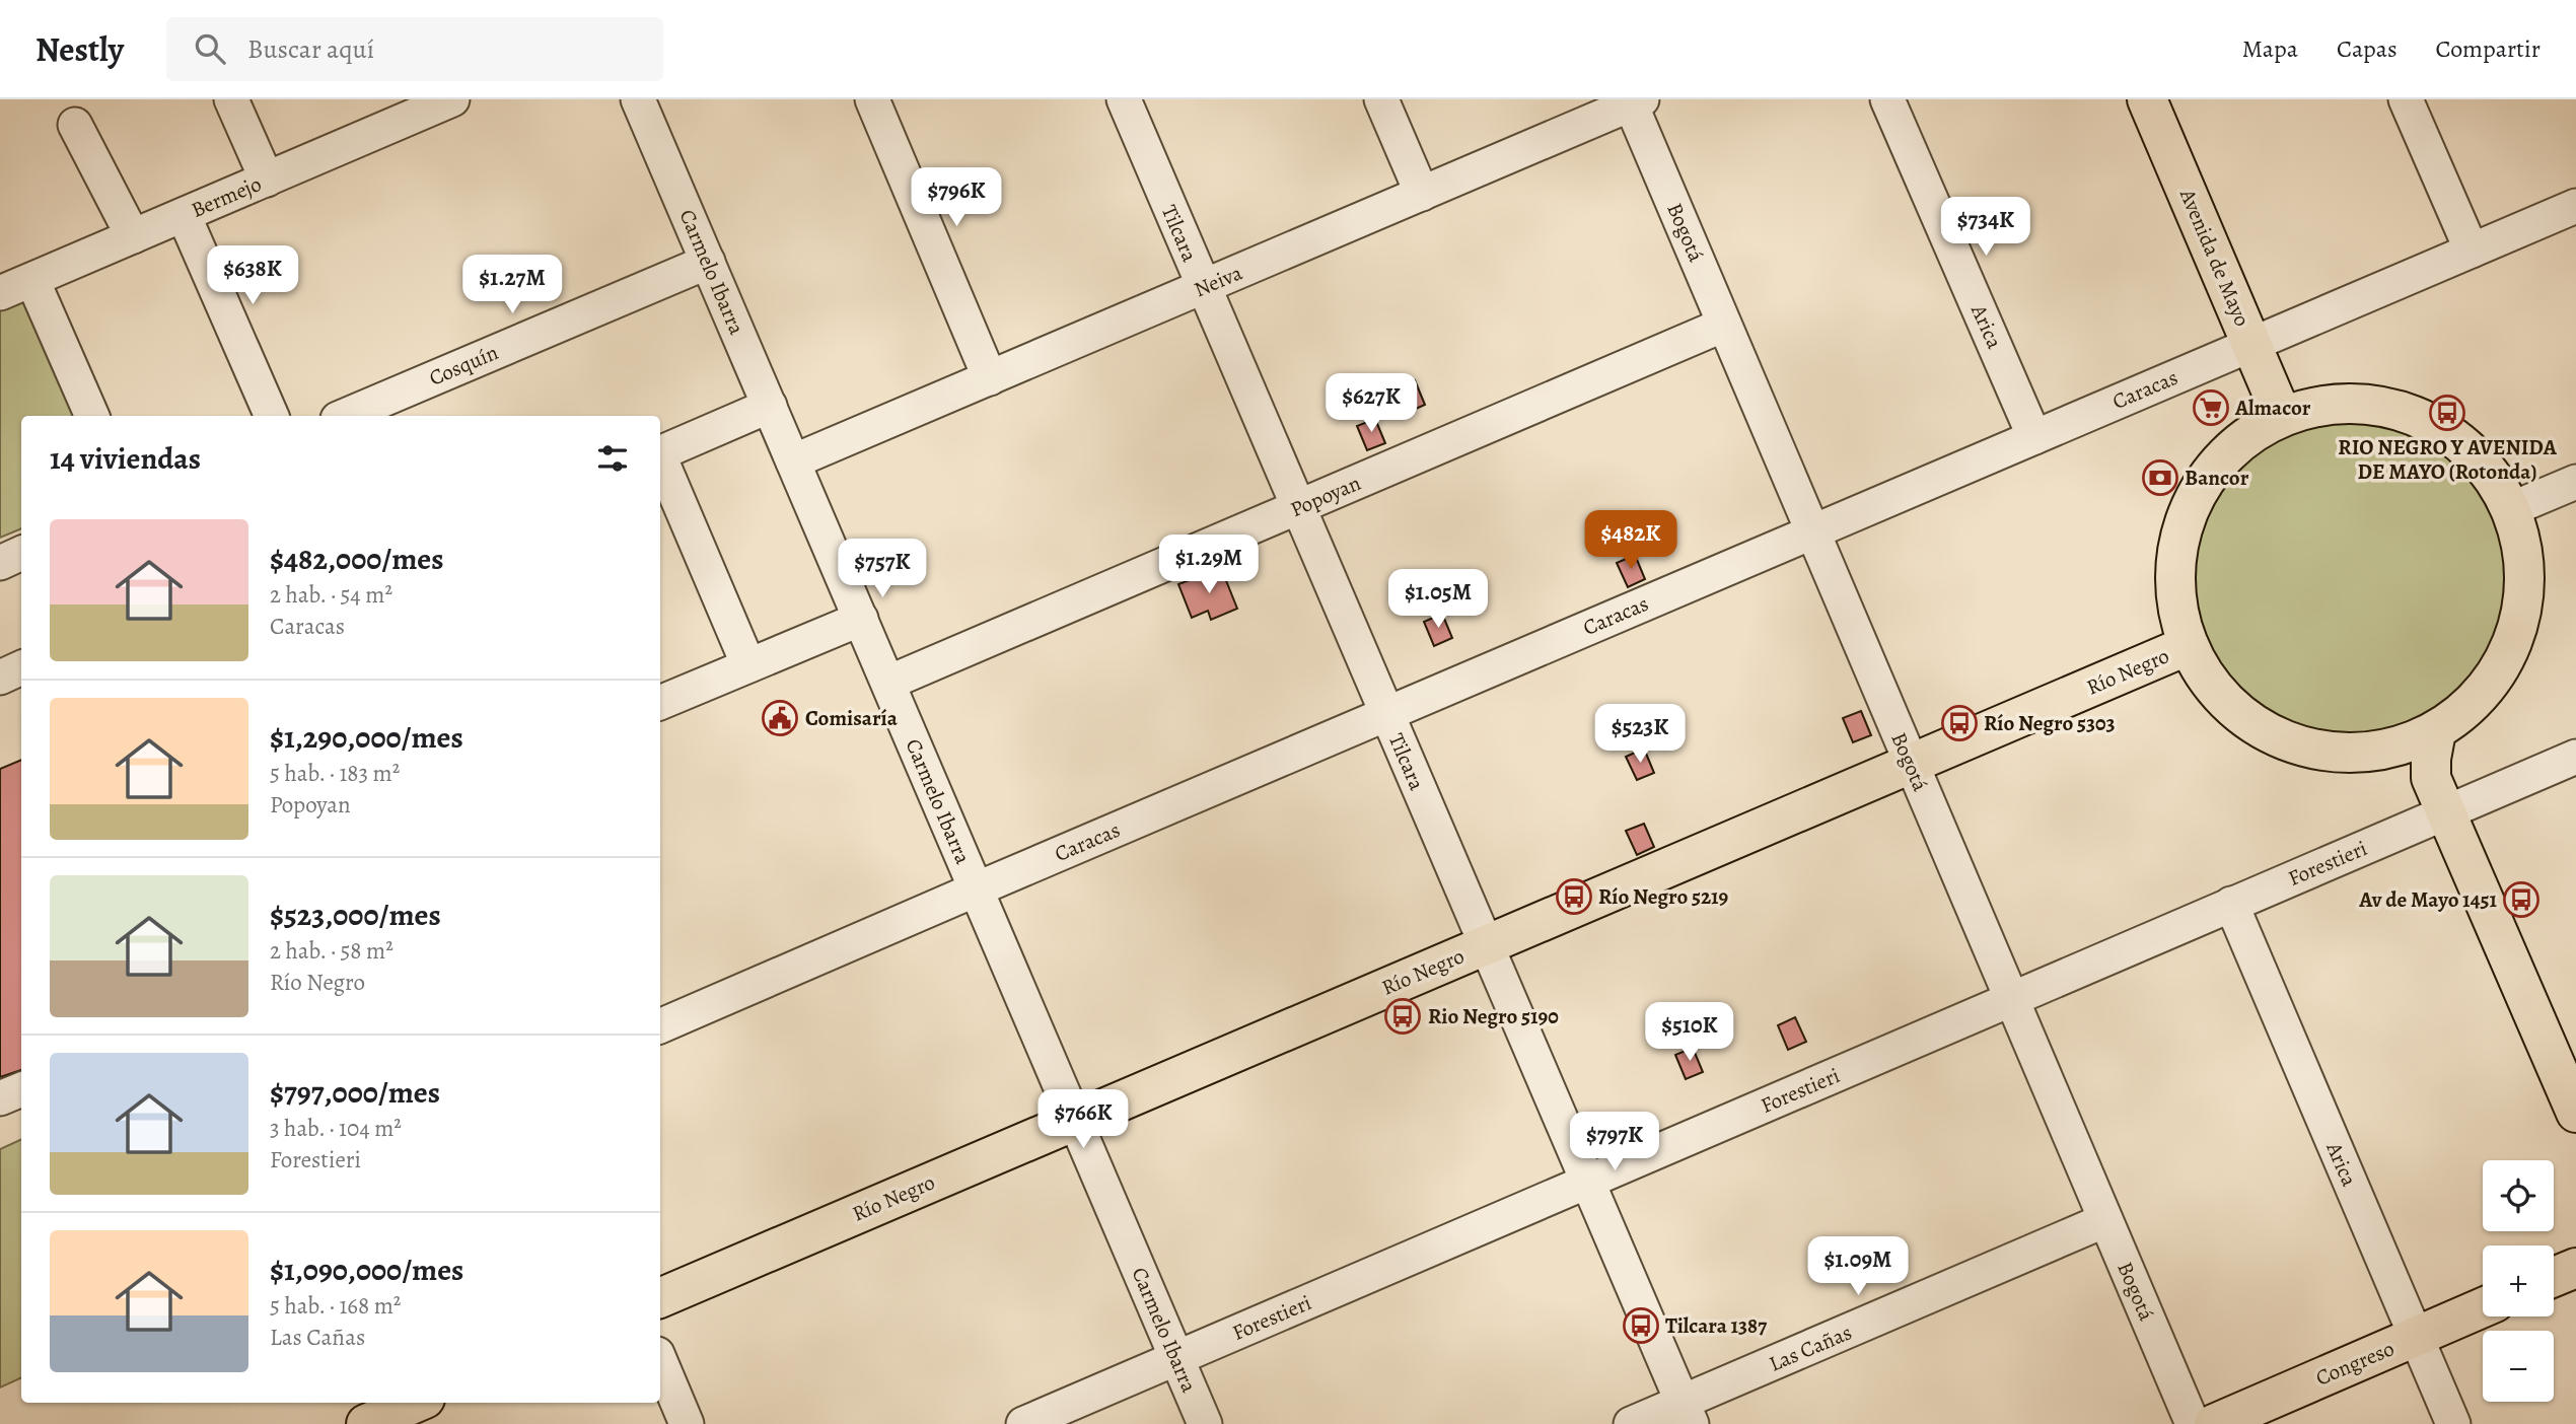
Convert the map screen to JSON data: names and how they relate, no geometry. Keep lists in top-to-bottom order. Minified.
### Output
{"streets":{"main road":["Avenida de Mayo","Río Negro","Congreso"],"street":["Bermejo","Bogotá","Tilcara","Carmelo Ibarra","Neiva","Arica","Cosquín","Caracas","Popoyan","Forestieri","Las Cañas"]},"crossings":[["Bogotá","Neiva"],["Bogotá","Caracas"],["Bogotá","Popoyan"],["Bogotá","Río Negro"],["Bogotá","Forestieri"],["Bogotá","Las Cañas"],["Tilcara","Neiva"],["Tilcara","Caracas"],["Tilcara","Popoyan"],["Tilcara","Río Negro"],["Tilcara","Forestieri"],["Tilcara","Las Cañas"],["Avenida de Mayo","Caracas"],["Carmelo Ibarra","Neiva"],["Carmelo Ibarra","Cosquín"],["Carmelo Ibarra","Caracas"],["Carmelo Ibarra","Popoyan"],["Carmelo Ibarra","Río Negro"],["Carmelo Ibarra","Forestieri"],["Arica","Caracas"],["Arica","Forestieri"],["Arica","Congreso"]],"places":{"supermarket":["Almacor"],"bus stop":["RIO NEGRO Y AVENIDA DE MAYO (Rotonda)","Río Negro 5303","Río Negro 5219","Av de Mayo 1451","Rio Negro 5190","Tilcara 1387"],"bank":["Bancor"],"public building":["Comisaría"]},"page":{"header":"Nestly","search":"Buscar aquí","nav":["Mapa","Capas","Compartir"],"price":["$796K","$734K","$638K","$1.27M","$627K","$482K","$1.29M","$757K","$1.05M","$523K","$510K","$766K","$797K","$1.09M"],"heading":"14 viviendas","list":[{"name":"$482,000/mes","note":"2 hab. · 54 m² · Caracas"},{"name":"$1,290,000/mes","note":"5 hab. · 183 m² · Popoyan"},{"name":"$523,000/mes","note":"2 hab. · 58 m² · Río Negro"},{"name":"$797,000/mes","note":"3 hab. · 104 m² · Forestieri"},{"name":"$1,090,000/mes","note":"5 hab. · 168 m² · Las Cañas"}],"map_buttons":["+","−"]}}
